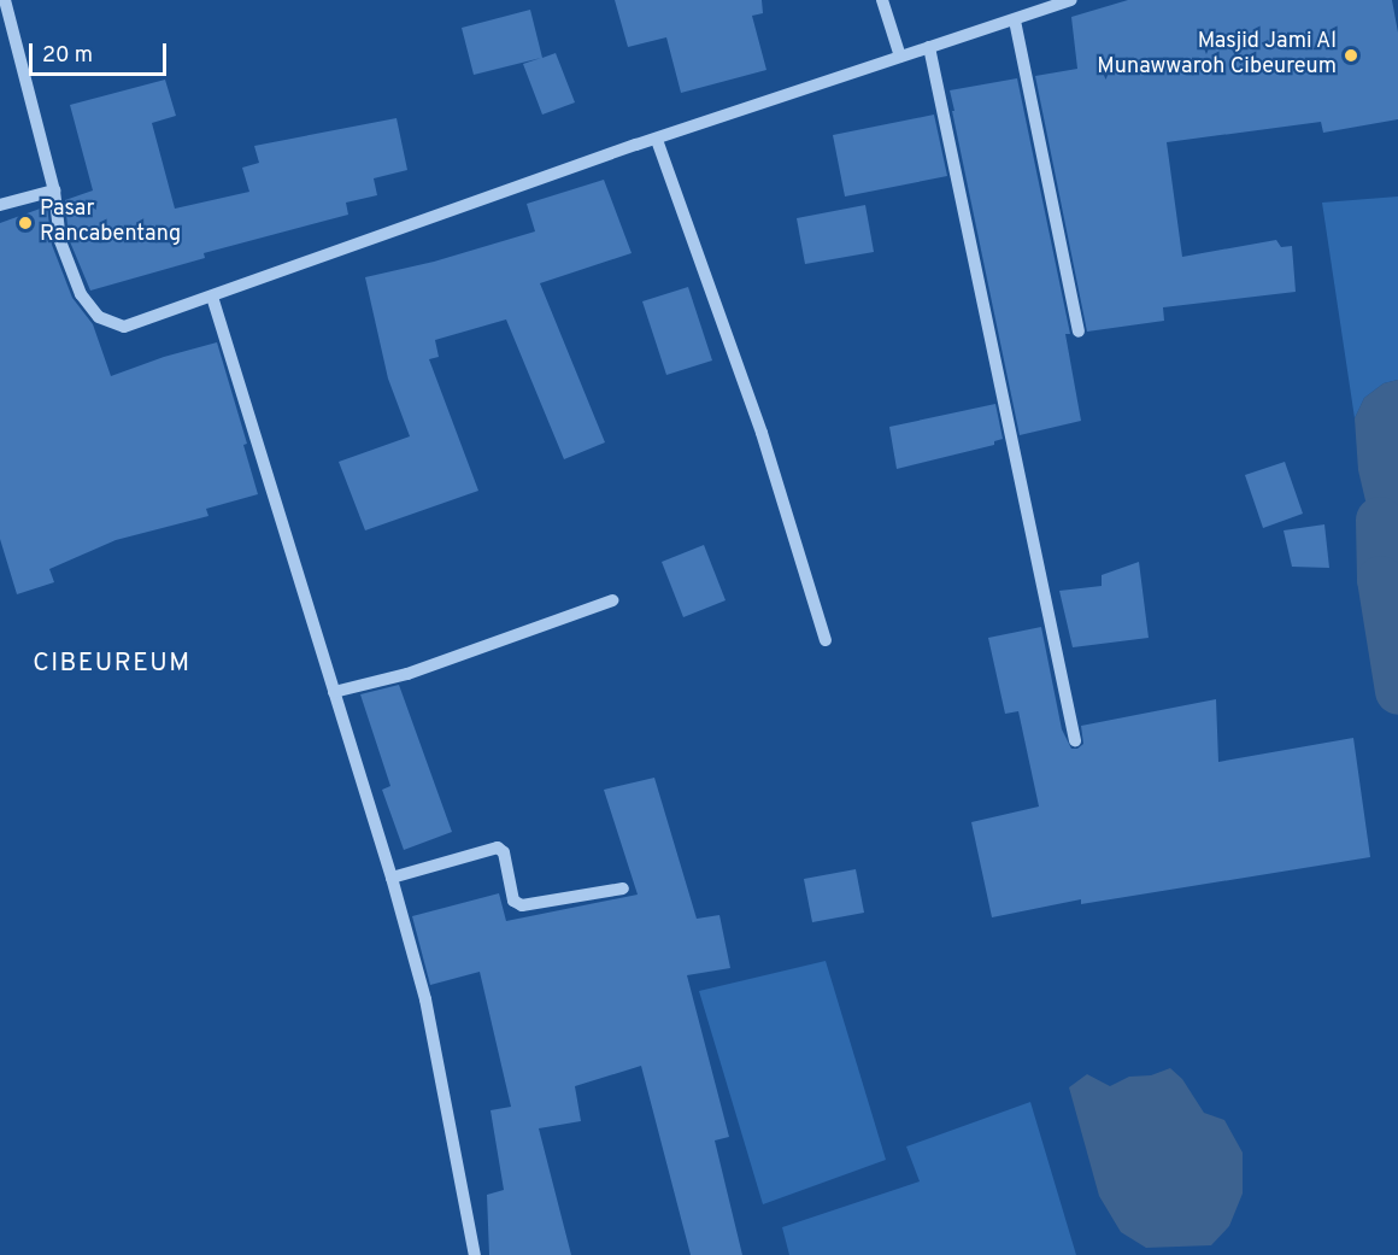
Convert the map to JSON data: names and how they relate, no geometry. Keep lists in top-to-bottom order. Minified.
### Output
{"districts":["CIBEUREUM"],"places":["Masjid Jami Al Munawwaroh Cibeureum","Pasar Rancabentang"],"scale_bar":"20 m"}
